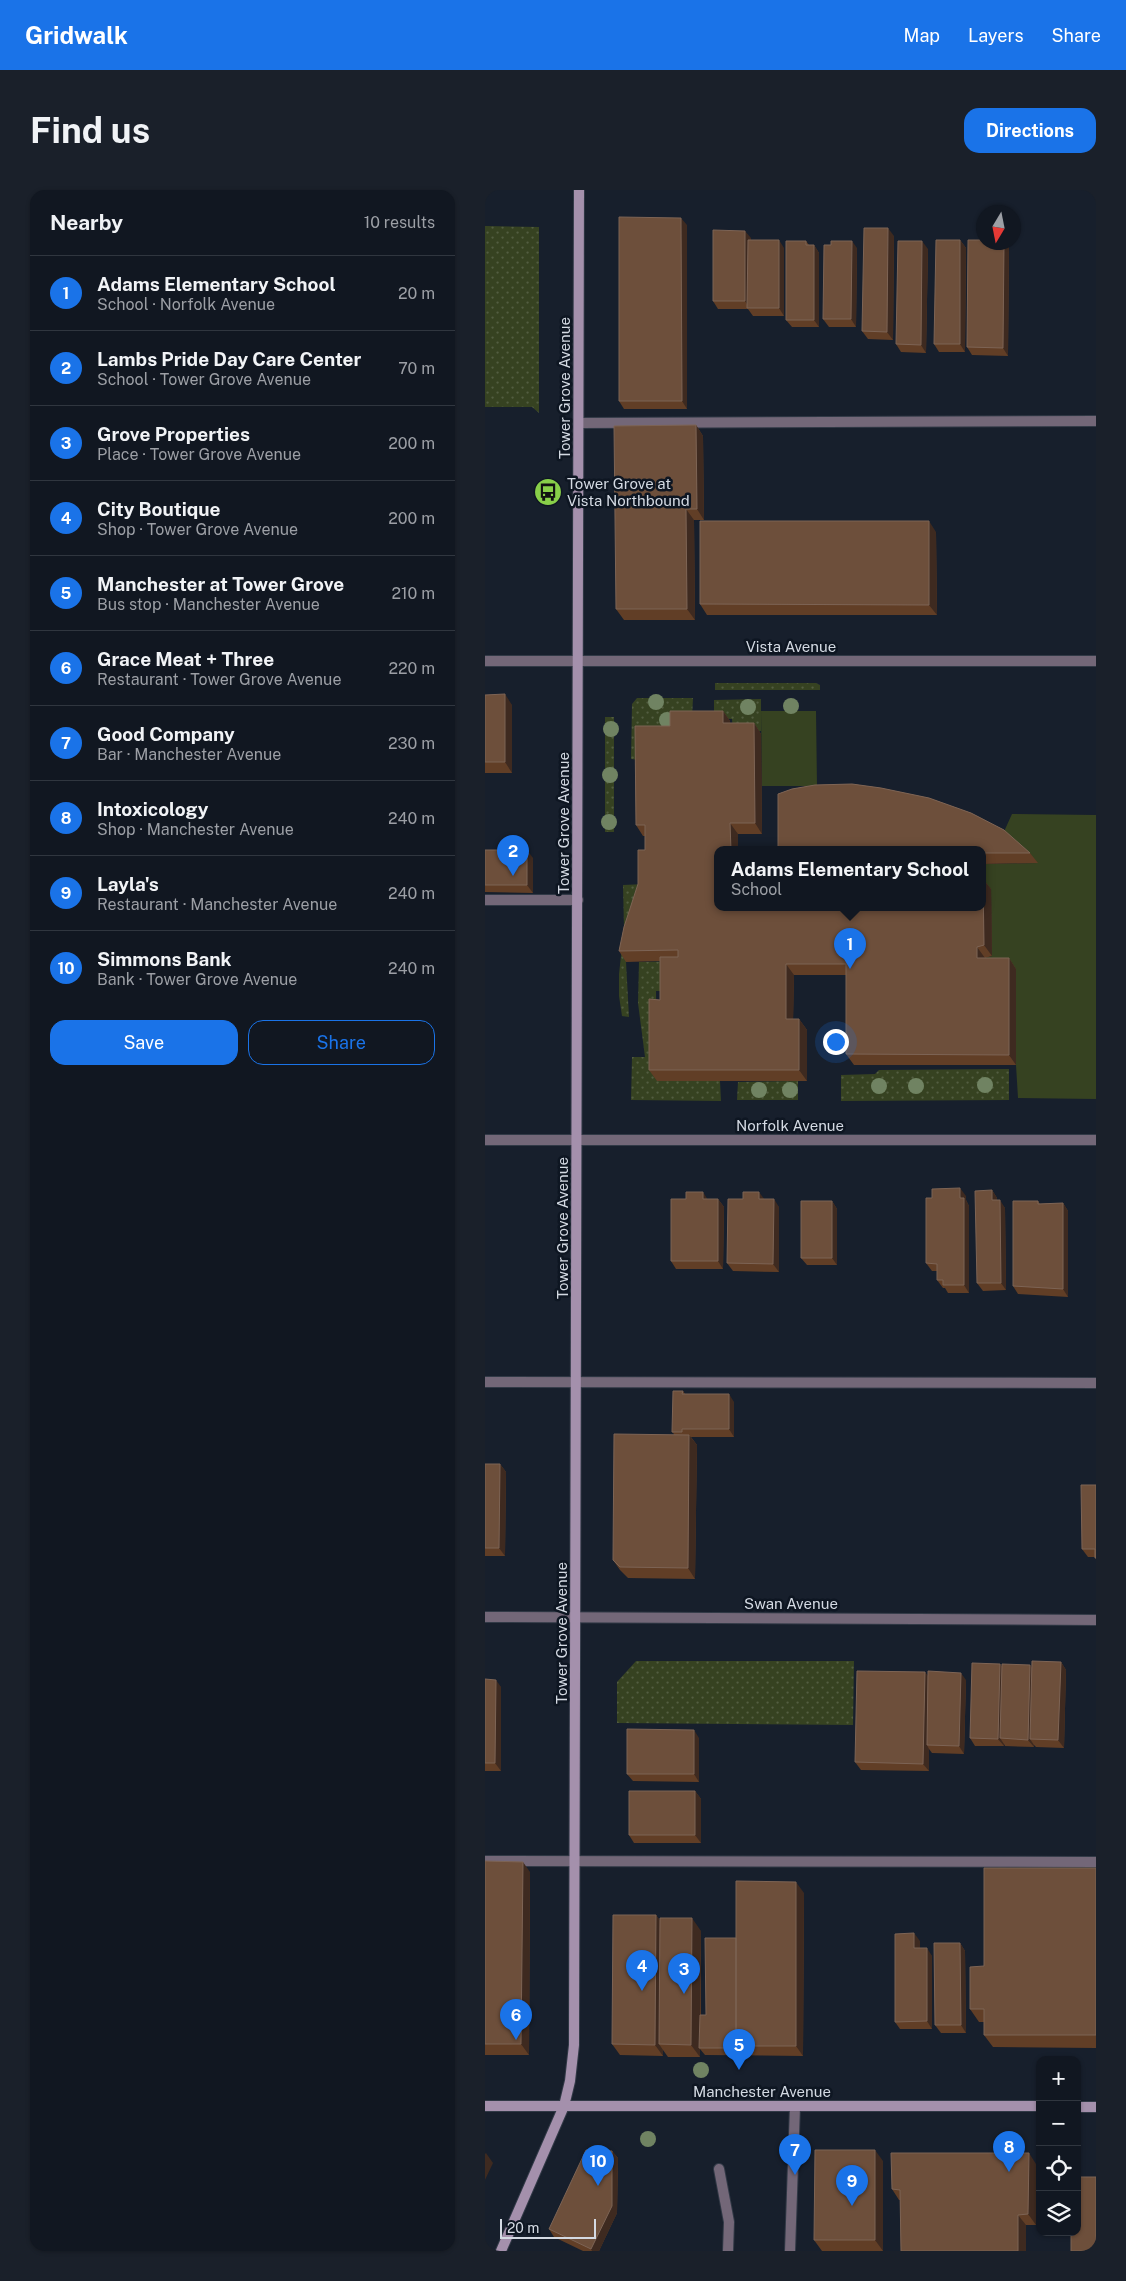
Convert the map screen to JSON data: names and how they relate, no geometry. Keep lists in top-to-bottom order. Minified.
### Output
{"streets":{"street":["Tower Grove Avenue","Vista Avenue","Norfolk Avenue","Swan Avenue","Manchester Avenue"]},"crossings":[["Tower Grove Avenue","Vista Avenue"],["Tower Grove Avenue","Norfolk Avenue"],["Tower Grove Avenue","Swan Avenue"],["Tower Grove Avenue","Manchester Avenue"]],"places":{"bus stop":["Tower Grove at Vista Northbound"]},"scale_bar":"20 m","north":"bottom","page":{"header":"Gridwalk","nav":["Map","Layers","Share"],"buttons":["Directions",["Save","Share"]],"title":"Find us","heading":["Nearby","10 results"],"list":[{"mark":"1","name":"Adams Elementary School","note":"School · Norfolk Avenue","value":"20 m"},{"mark":"2","name":"Lambs Pride Day Care Center","note":"School · Tower Grove Avenue","value":"70 m"},{"mark":"3","name":"Grove Properties","note":"Place · Tower Grove Avenue","value":"200 m"},{"mark":"4","name":"City Boutique","note":"Shop · Tower Grove Avenue","value":"200 m"},{"mark":"5","name":"Manchester at Tower Grove","note":"Bus stop · Manchester Avenue","value":"210 m"},{"mark":"6","name":"Grace Meat + Three","note":"Restaurant · Tower Grove Avenue","value":"220 m"},{"mark":"7","name":"Good Company","note":"Bar · Manchester Avenue","value":"230 m"},{"mark":"8","name":"Intoxicology","note":"Shop · Manchester Avenue","value":"240 m"},{"mark":"9","name":"Layla's","note":"Restaurant · Manchester Avenue","value":"240 m"},{"mark":"10","name":"Simmons Bank","note":"Bank · Tower Grove Avenue","value":"240 m"}],"pins":["2","1","4","3","6","5","8","7","10","9"],"popup":["Adams Elementary School","School"],"map_buttons":["+","−"],"scale":"20 m"}}
